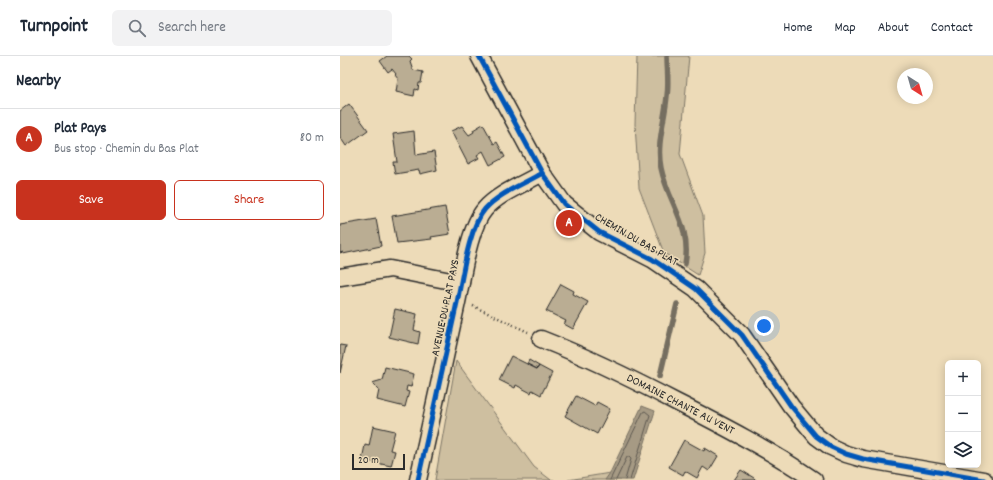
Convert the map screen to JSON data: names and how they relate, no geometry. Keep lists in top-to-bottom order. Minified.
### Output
{"streets":{"street":["CHEMIN DU BAS PLAT","AVENUE DU PLAT PAYS","DOMAINE CHANTE AU VENT"]},"crossings":[["CHEMIN DU BAS PLAT","AVENUE DU PLAT PAYS"]],"scale_bar":"20 m","north":"bottom right","page":{"header":"Turnpoint","search":"Search here","nav":["Home","Map","About","Contact"],"heading":"Nearby","list":[{"mark":"A","name":"Plat Pays","note":"Bus stop · Chemin du Bas Plat","value":"80 m"}],"buttons":["Save","Share"],"pins":"A","map_buttons":["+","−"],"scale":"20 m"}}
